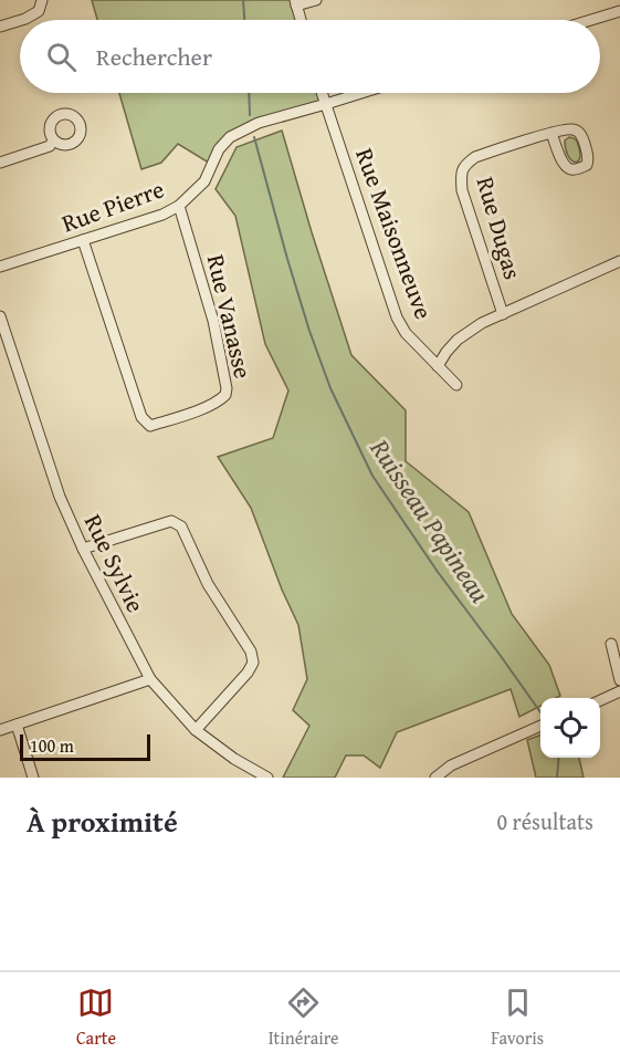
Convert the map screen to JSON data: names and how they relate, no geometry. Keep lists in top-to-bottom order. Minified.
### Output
{"streets":{"street":["Rue Pierre","Rue Dugas","Rue Maisonneuve","Rue Vanasse","Rue Sylvie"]},"crossings":[["Rue Pierre","Rue Maisonneuve"],["Rue Pierre","Rue Vanasse"]],"water":["Ruisseau Papineau"],"scale_bar":"100 m","page":{"search":"Rechercher","scale":"100 m","heading":["À proximité","0 résultats"],"nav":["Carte","Itinéraire","Favoris"]}}
